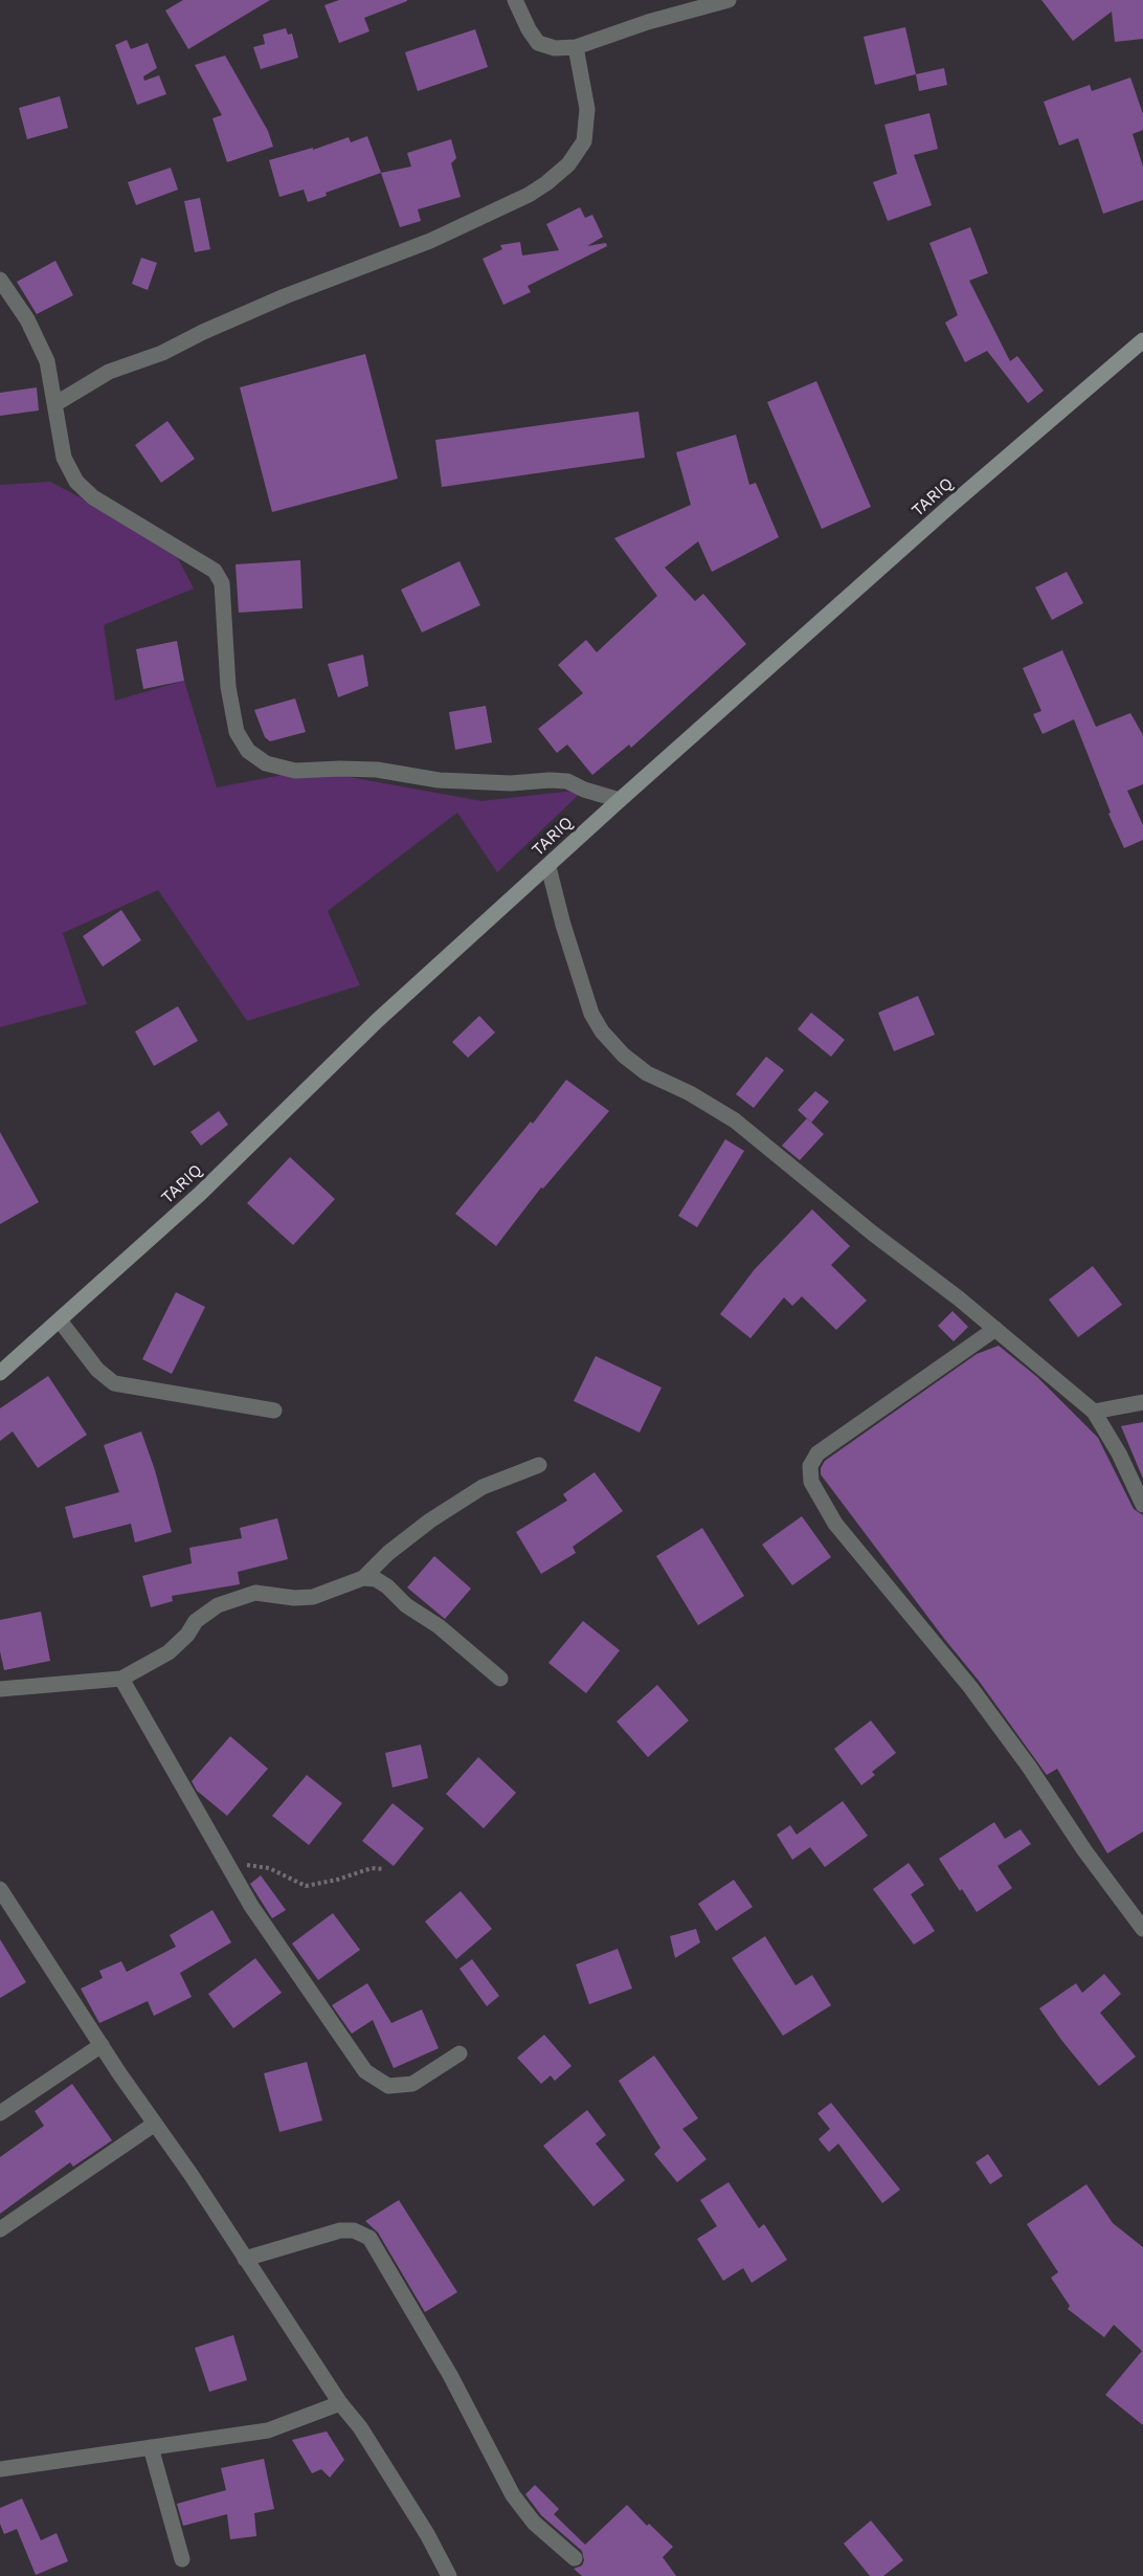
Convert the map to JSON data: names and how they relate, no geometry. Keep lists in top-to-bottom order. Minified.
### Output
{"streets":{"main road":["TARIQ"]}}
